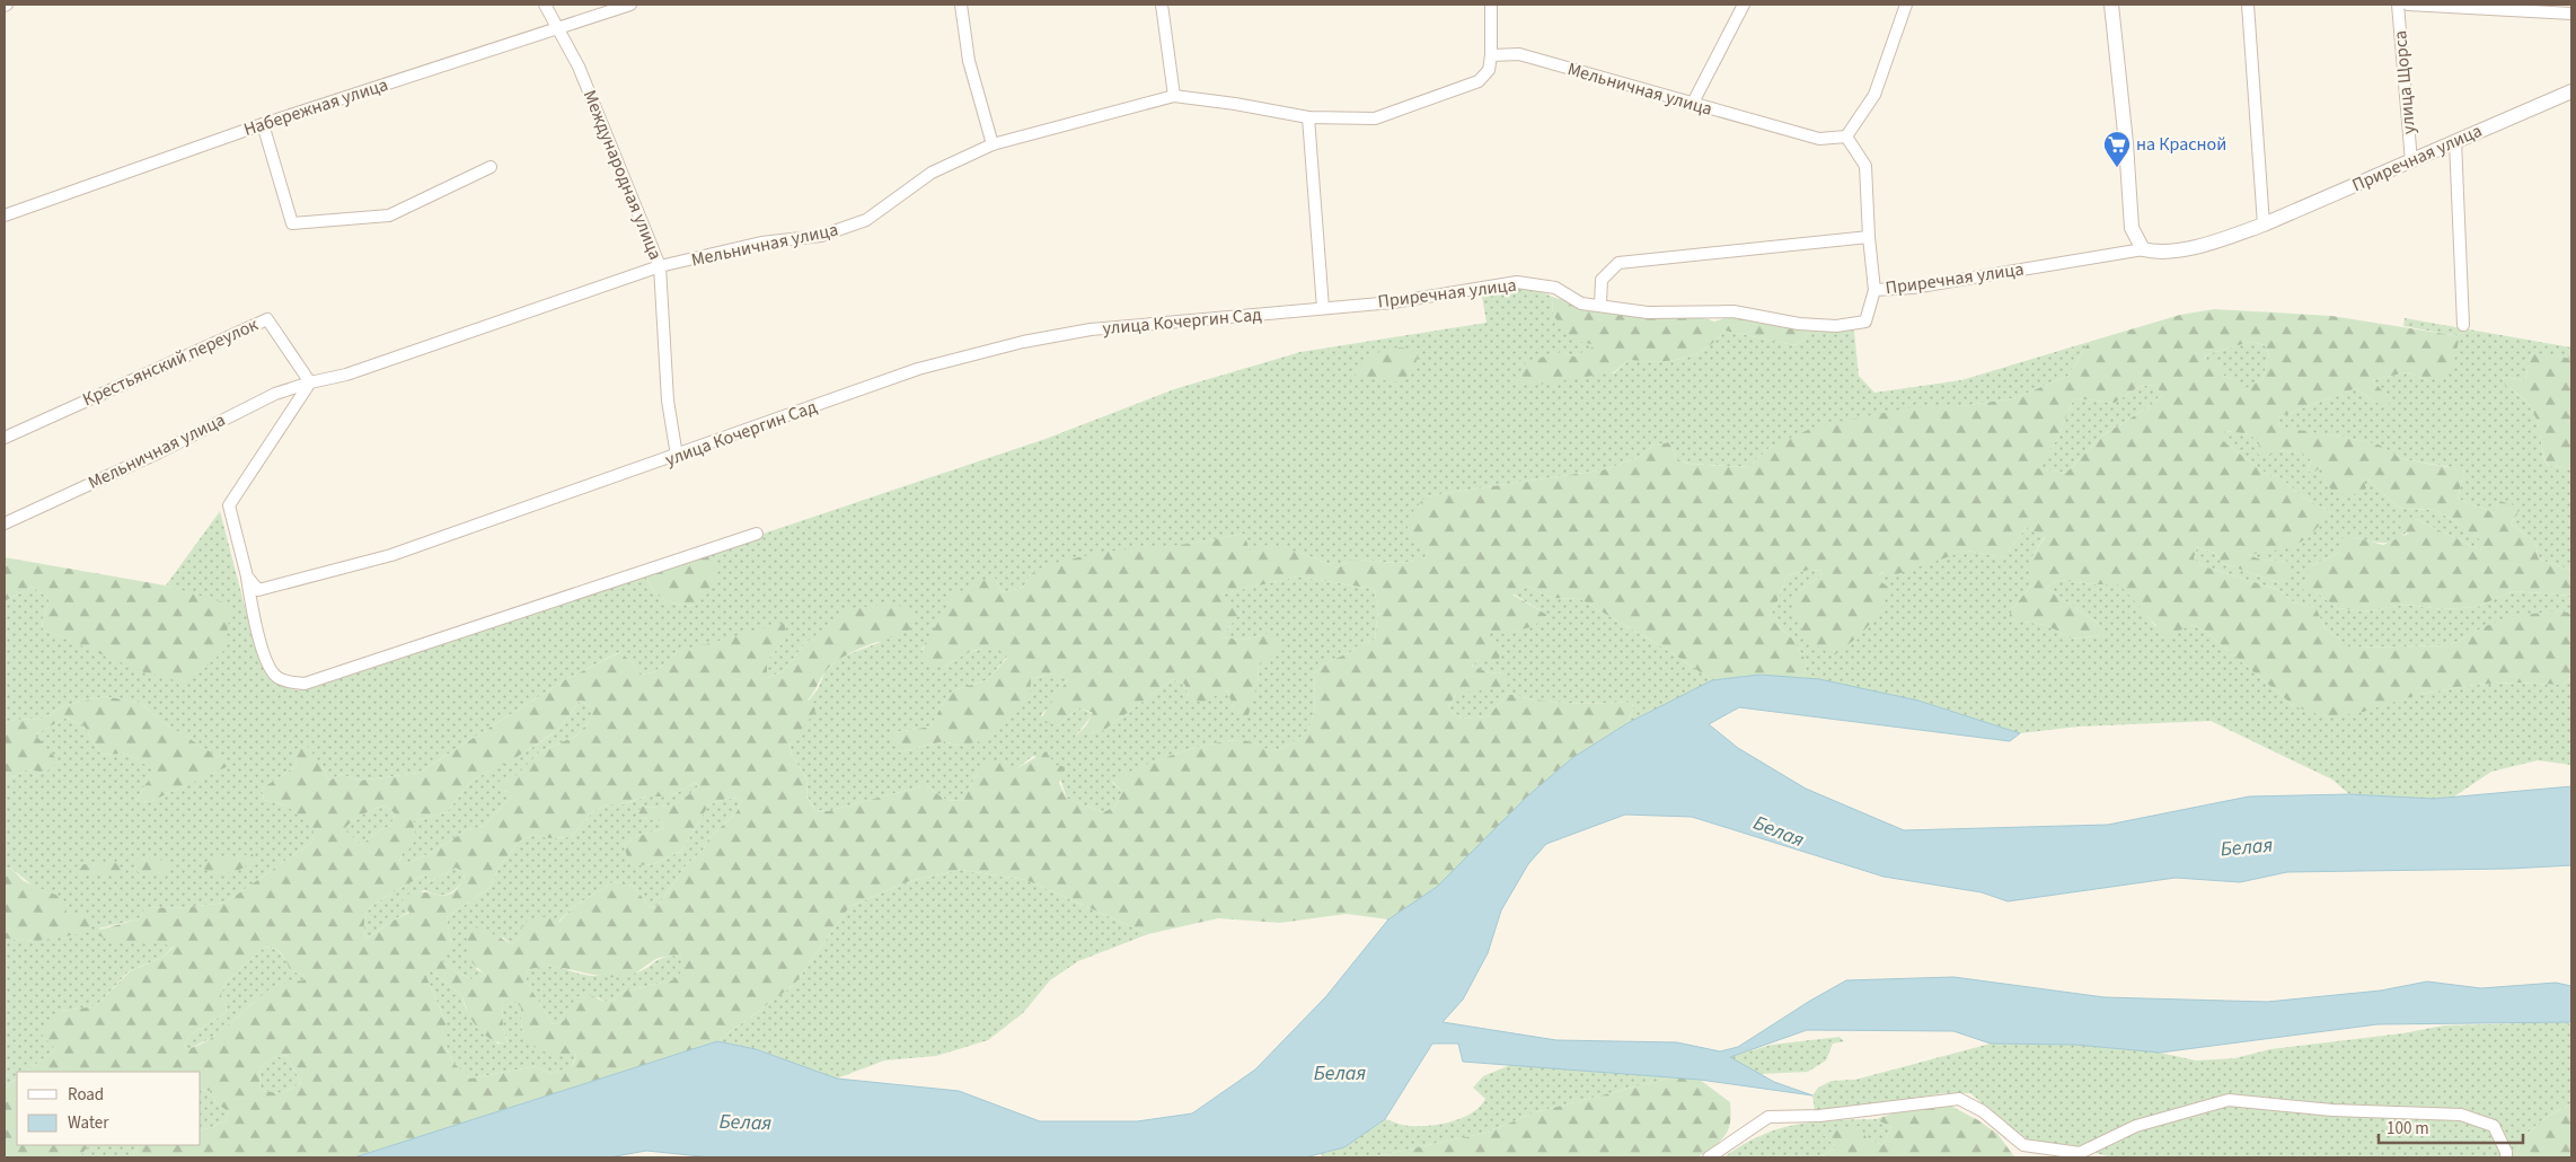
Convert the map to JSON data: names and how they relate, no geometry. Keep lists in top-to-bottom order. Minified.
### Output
{"streets":{"street":["улица Щорса","Мельничная улица","Набережная улица","Приречная улица","Международная улица","улица Кочергин Сад","Крестьянский переулок"]},"crossings":[["улица Щорса","Приречная улица"],["Мельничная улица","Международная улица"],["Мельничная улица","Крестьянский переулок"],["Набережная улица","Международная улица"],["Приречная улица","улица Кочергин Сад"],["Международная улица","улица Кочергин Сад"]],"water":["Белая"],"places":{"supermarket":["на Красной"]},"legend":["Road","Water"],"scale_bar":"100 m"}
